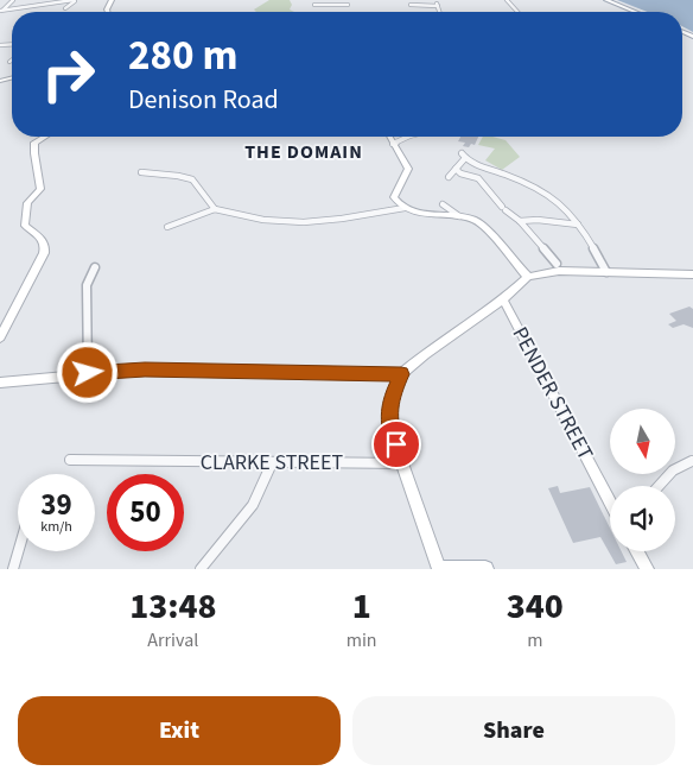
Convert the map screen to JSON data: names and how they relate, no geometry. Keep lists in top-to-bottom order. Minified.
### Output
{"streets":{"main road":["PENDER STREET"],"street":["CLARKE STREET"]},"districts":["THE DOMAIN"],"north":"bottom","page":{"turn":["280 m","Denison Road"],"speed":"39 km/h","limit":"50","eta":["13:48","Arrival","1","min","340","m"],"buttons":["Exit","Share"]}}
